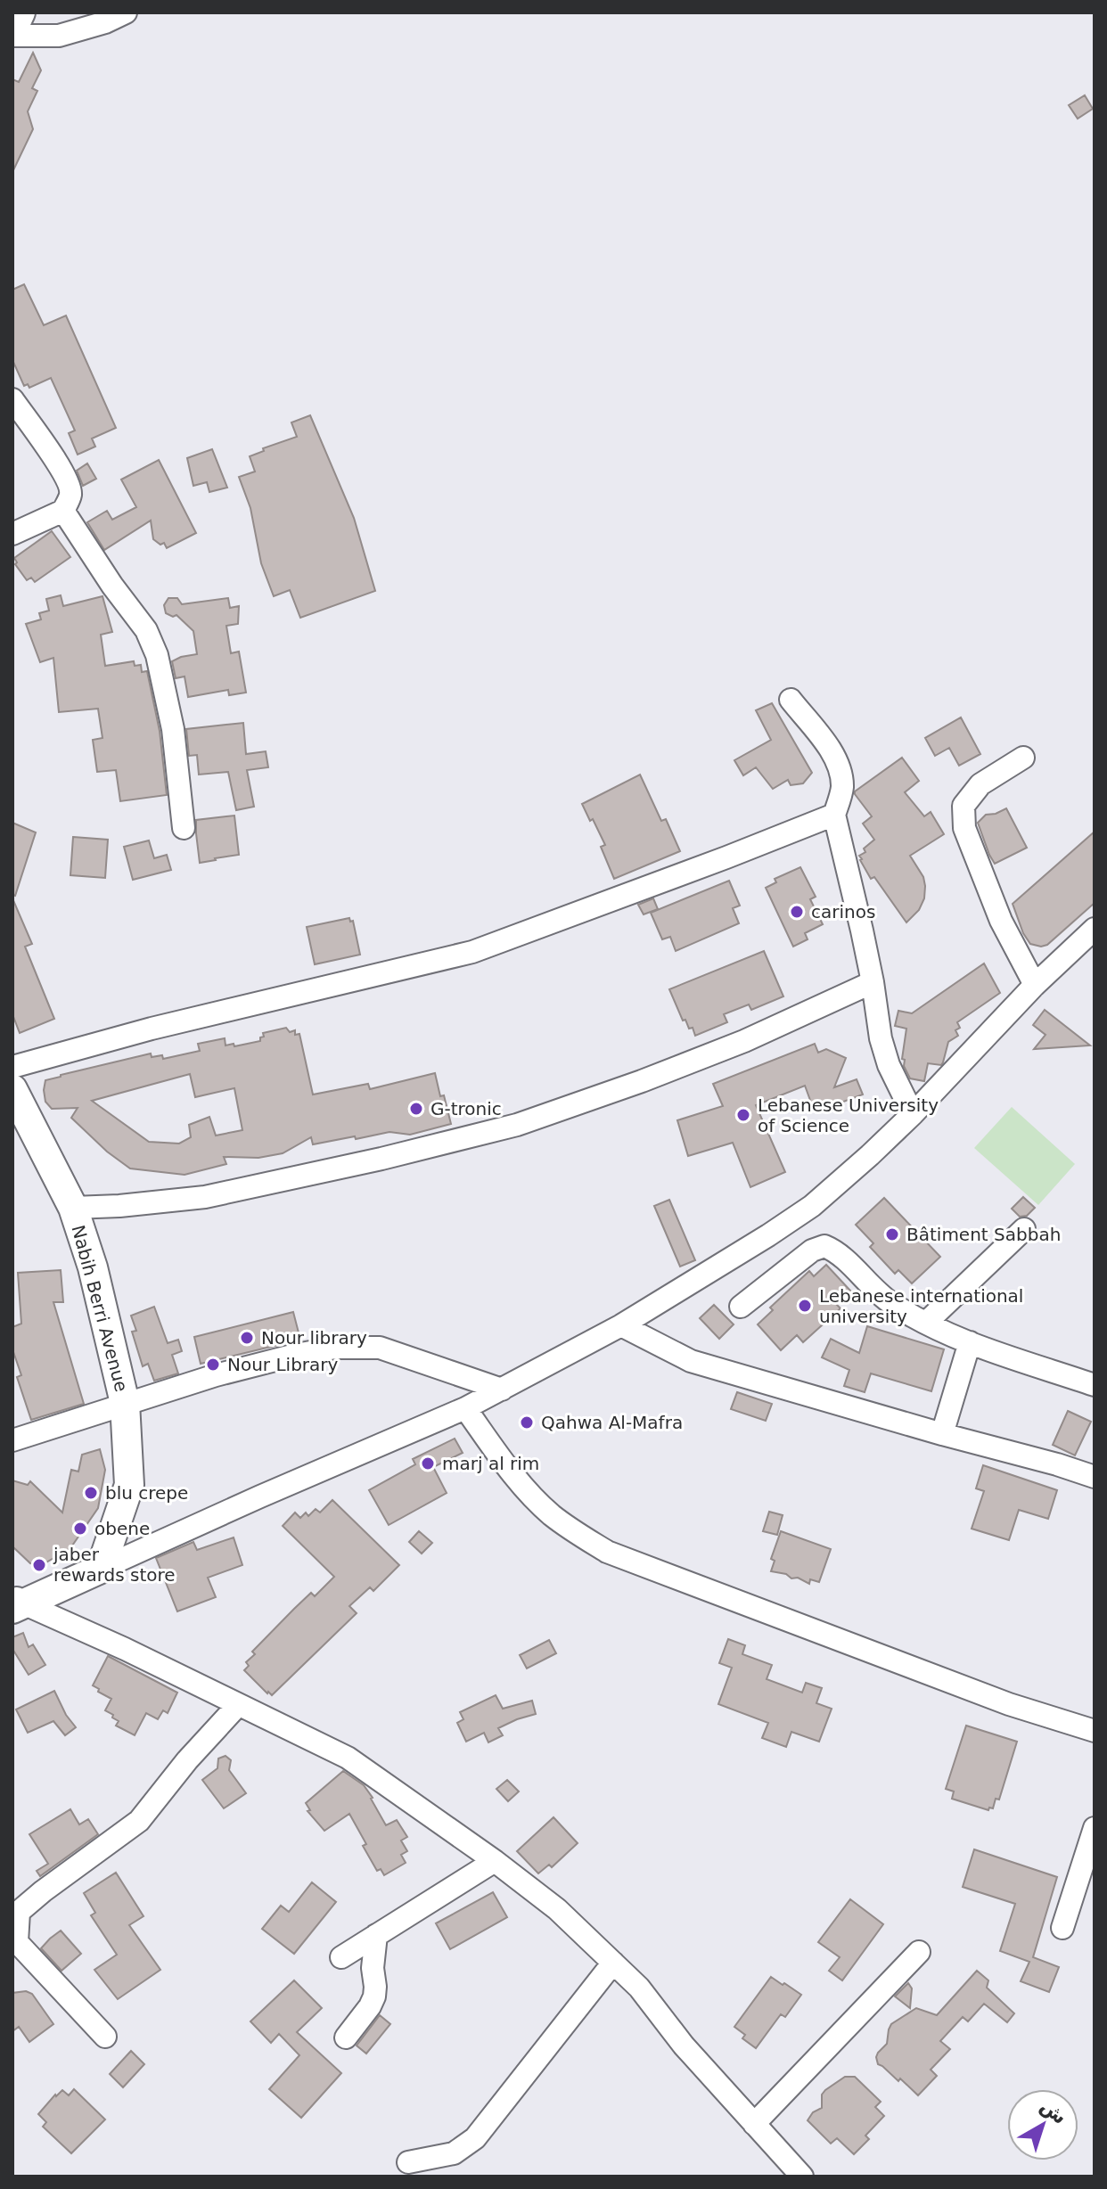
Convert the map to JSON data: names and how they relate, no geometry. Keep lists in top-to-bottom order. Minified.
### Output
{"streets":{"main road":["Nabih Berri Avenue"]},"places":["carinos","G-tronic","Lebanese University of Science","Bâtiment Sabbah","Lebanese international university","Nour library","Nour Library","Qahwa Al-Mafra","marj al rim","blu crepe","obene","jaber rewards store"],"north":"top right"}
